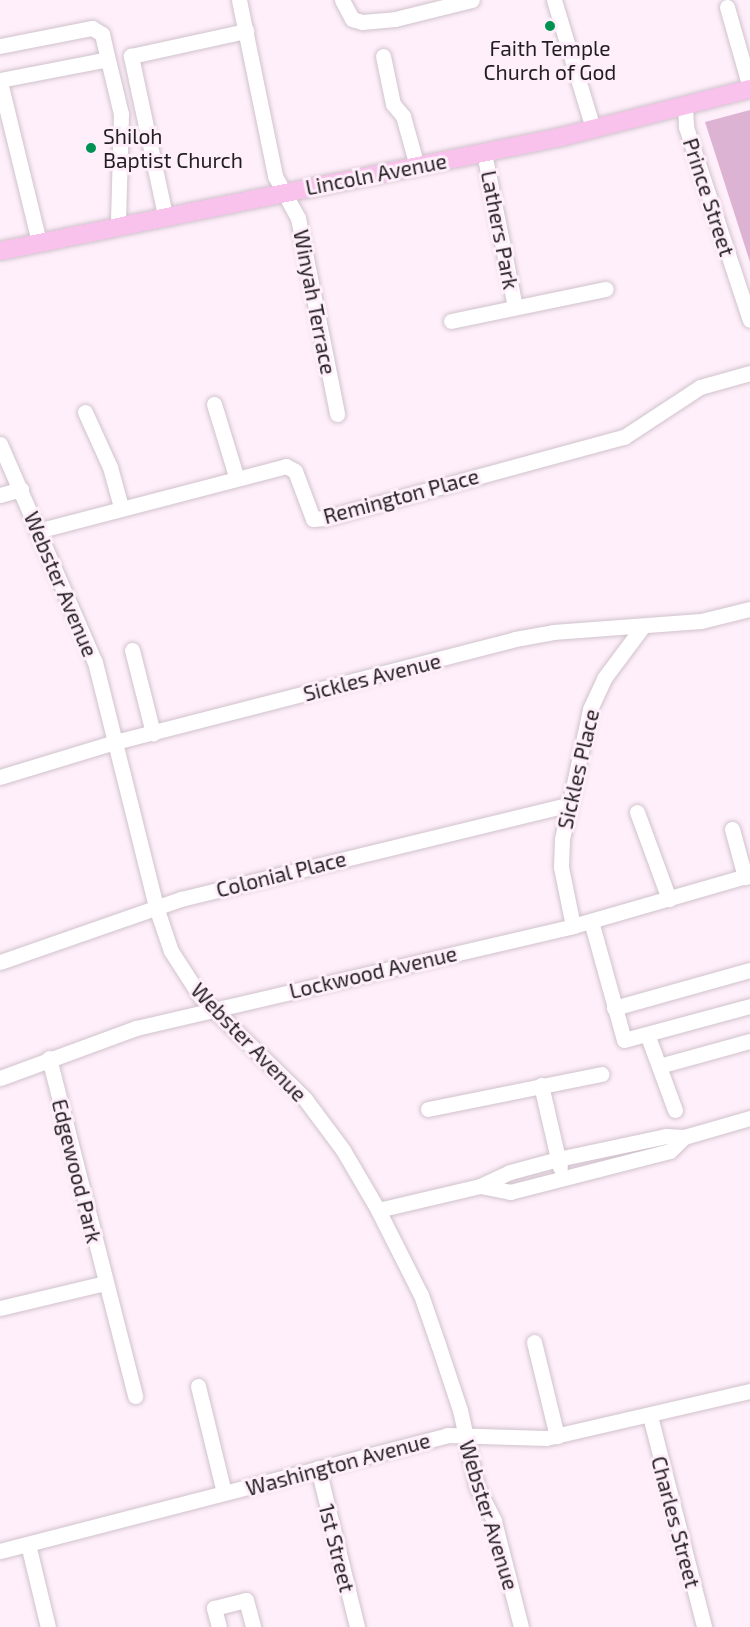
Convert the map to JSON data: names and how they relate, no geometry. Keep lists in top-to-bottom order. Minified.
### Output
{"streets":{"main road":["Lincoln Avenue"],"street":["Prince Street","Lathers Park","Winyah Terrace","Remington Place","Webster Avenue","Sickles Avenue","Sickles Place","Colonial Place","Lockwood Avenue","Edgewood Park","Washington Avenue","Charles Street","1st Street"]},"crossings":[["Lincoln Avenue","Prince Street"],["Lincoln Avenue","Lathers Park"],["Lincoln Avenue","Winyah Terrace"],["Remington Place","Webster Avenue"],["Webster Avenue","Sickles Avenue"],["Webster Avenue","Colonial Place"],["Webster Avenue","Lockwood Avenue"],["Webster Avenue","Washington Avenue"],["Sickles Avenue","Sickles Place"],["Sickles Place","Colonial Place"],["Sickles Place","Lockwood Avenue"],["Lockwood Avenue","Edgewood Park"],["Washington Avenue","Charles Street"],["Washington Avenue","1st Street"]],"places":["Faith Temple Church of God","Shiloh Baptist Church"]}
